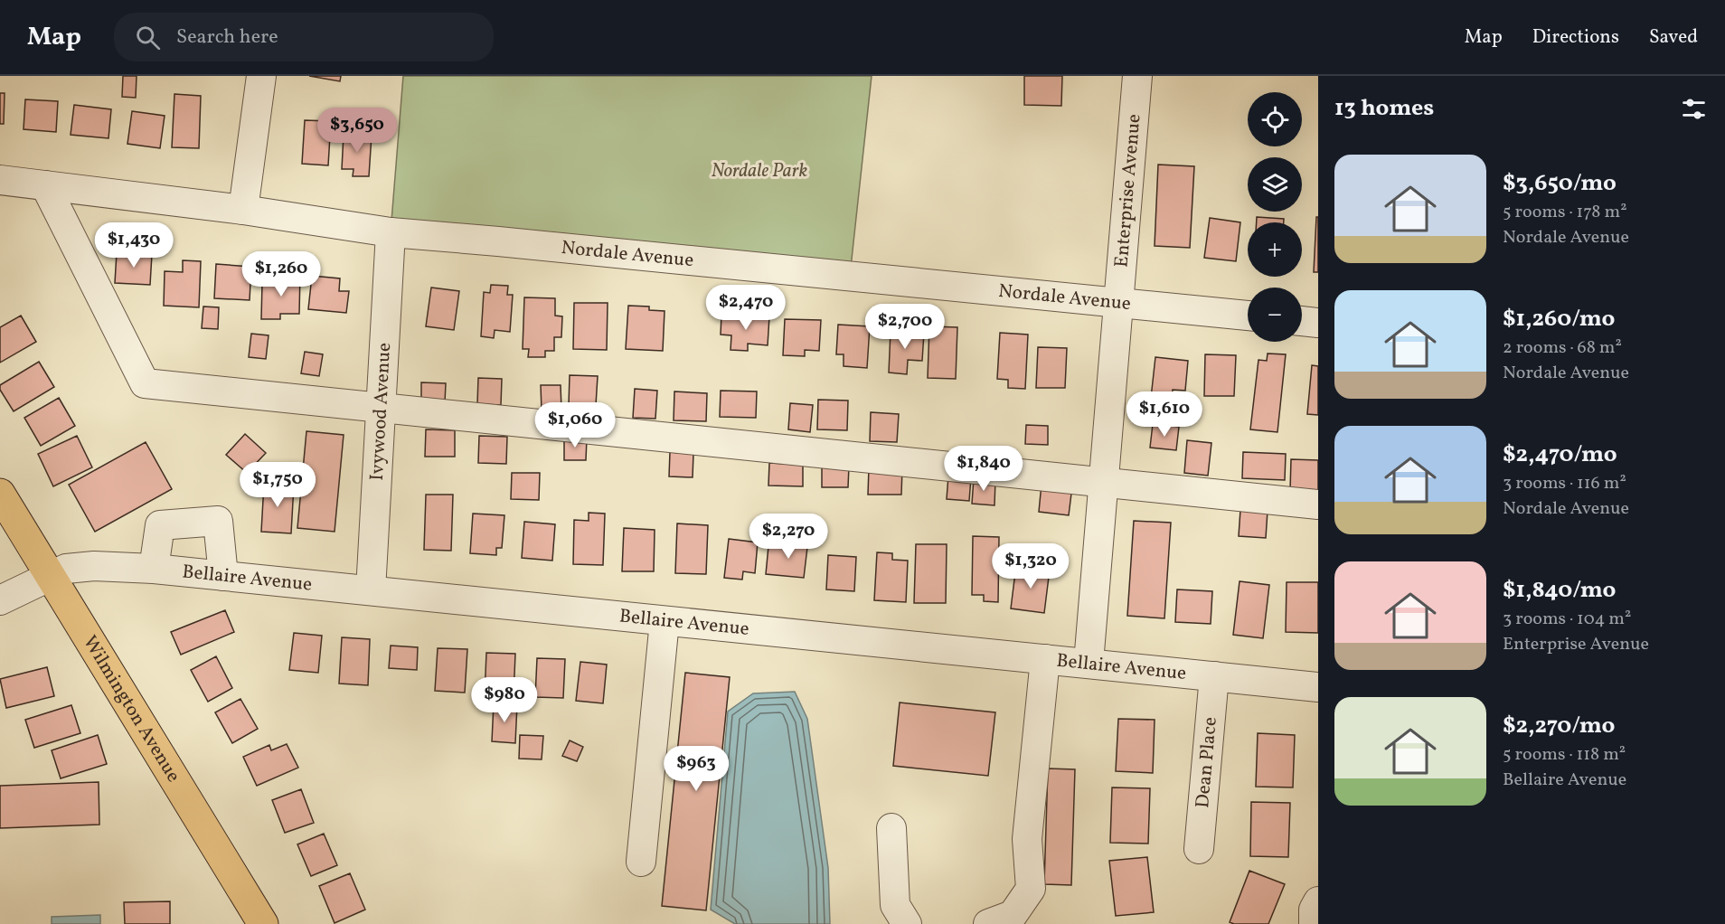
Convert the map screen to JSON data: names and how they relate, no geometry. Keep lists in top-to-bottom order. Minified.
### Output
{"streets":{"main road":["Wilmington Avenue"],"street":["Enterprise Avenue","Nordale Avenue","Ivywood Avenue","Bellaire Avenue","Dean Place"]},"crossings":[["Enterprise Avenue","Nordale Avenue"],["Enterprise Avenue","Bellaire Avenue"],["Nordale Avenue","Ivywood Avenue"],["Ivywood Avenue","Bellaire Avenue"],["Bellaire Avenue","Wilmington Avenue"],["Bellaire Avenue","Dean Place"]],"parks":["Nordale Park"],"page":{"header":"Map","search":"Search here","nav":["Map","Directions","Saved"],"heading":"13 homes","map_buttons":["+","−"],"price":["$3,650","$1,430","$1,260","$2,470","$2,700","$1,610","$1,060","$1,840","$1,750","$2,270","$1,320","$980","$963"],"list":[{"name":"$3,650/mo","note":"5 rooms · 178 m² · Nordale Avenue"},{"name":"$1,260/mo","note":"2 rooms · 68 m² · Nordale Avenue"},{"name":"$2,470/mo","note":"3 rooms · 116 m² · Nordale Avenue"},{"name":"$1,840/mo","note":"3 rooms · 104 m² · Enterprise Avenue"},{"name":"$2,270/mo","note":"5 rooms · 118 m² · Bellaire Avenue"}]}}
